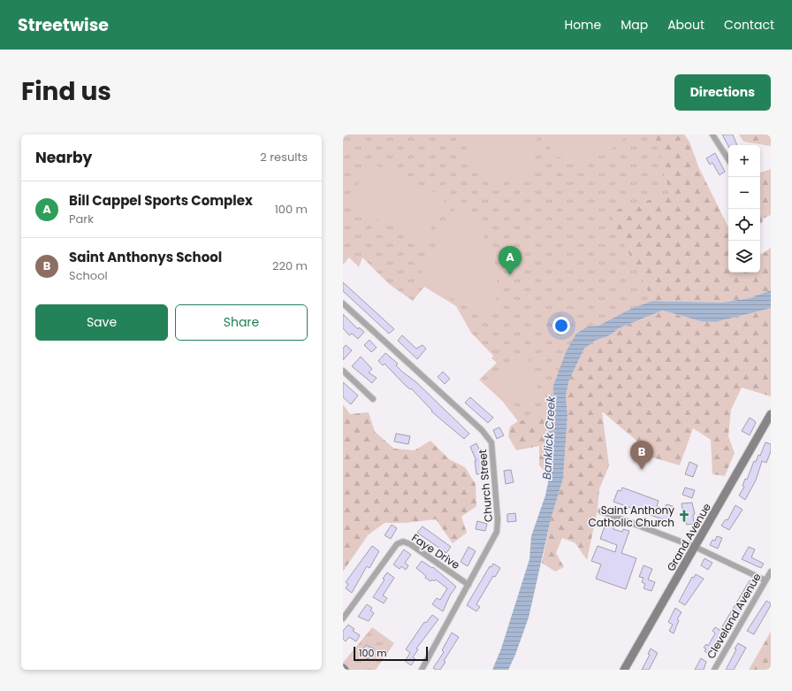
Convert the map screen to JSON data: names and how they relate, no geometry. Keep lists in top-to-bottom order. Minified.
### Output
{"streets":{"street":["Church Street","Grand Avenue","Faye Drive","Cleveland Avenue"]},"crossings":[["Church Street","Faye Drive"]],"water":["Banklick Creek"],"places":{"church":["Saint Anthony Catholic Church"]},"scale_bar":"100 m","page":{"header":"Streetwise","nav":["Home","Map","About","Contact"],"title":"Find us","buttons":["Directions",["Save","Share"]],"heading":["Nearby","2 results"],"map_buttons":["+","−"],"list":[{"mark":"A","name":"Bill Cappel Sports Complex","note":"Park","value":"100 m"},{"mark":"B","name":"Saint Anthonys School","note":"School","value":"220 m"}],"pins":["A","B"],"scale":"100 m"}}
